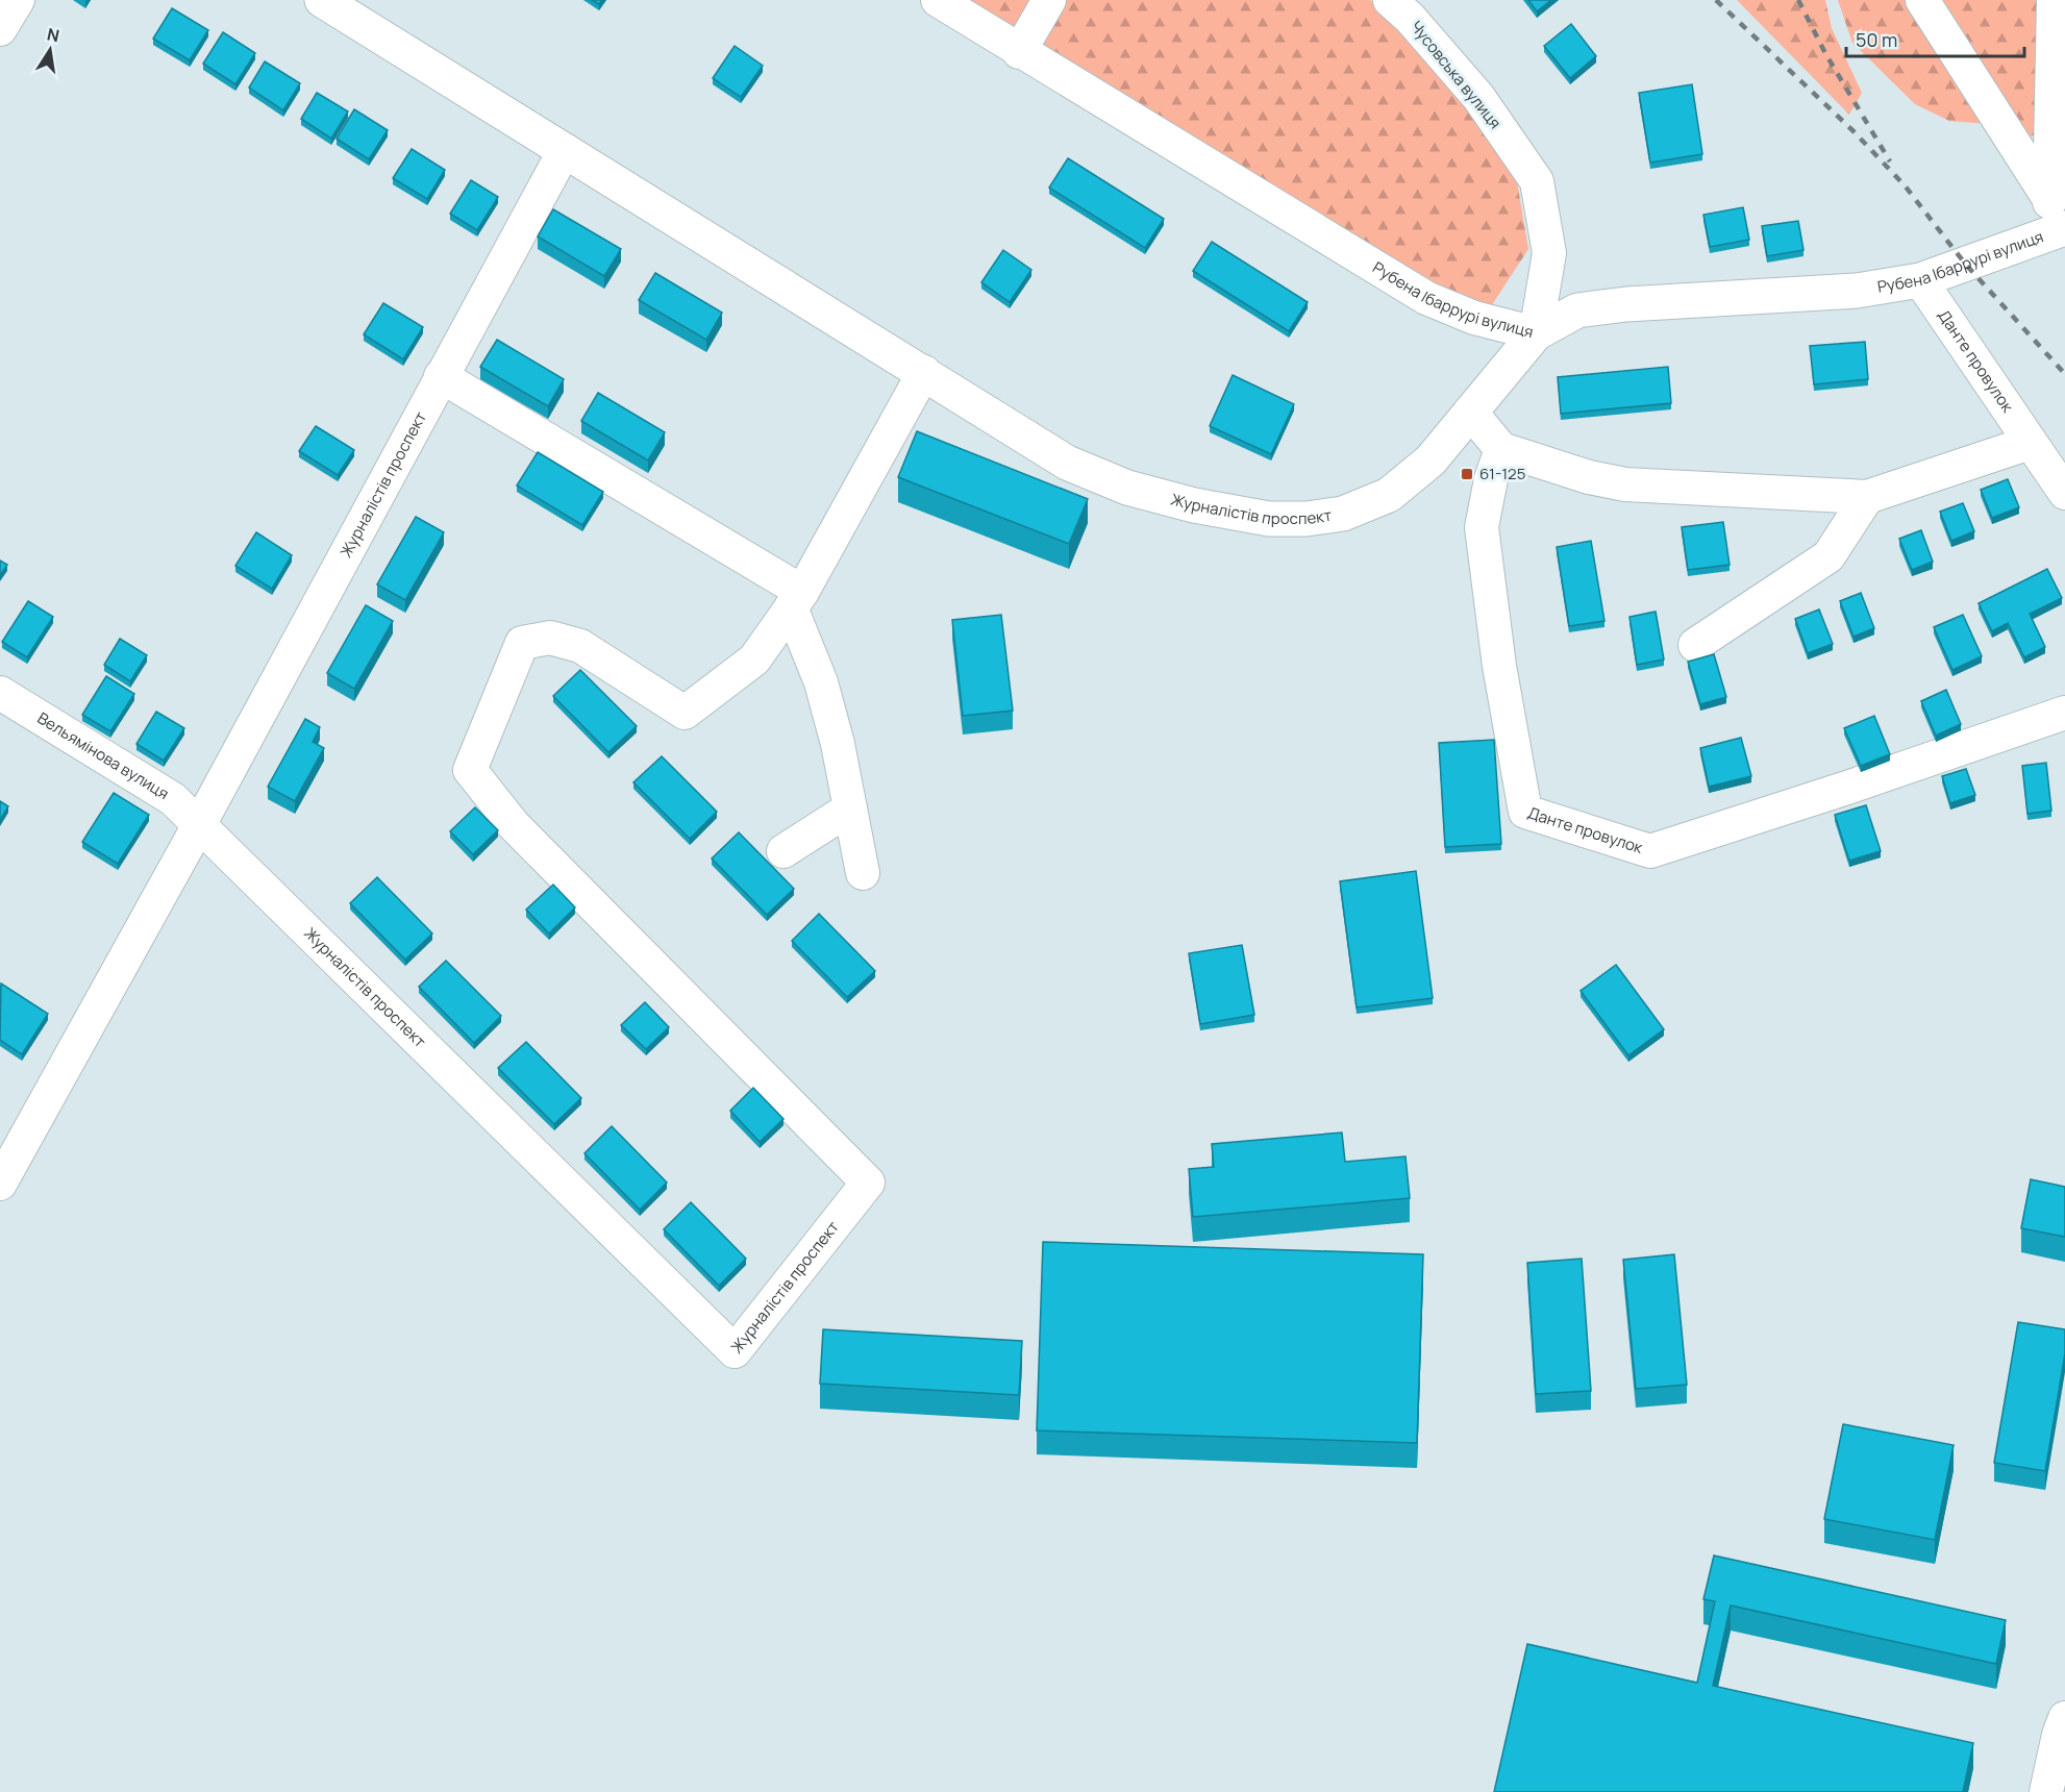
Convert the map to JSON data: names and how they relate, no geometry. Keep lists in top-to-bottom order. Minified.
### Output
{"streets":{"main road":["Рубена Ібаррурі вулиця","Журналістів проспект"],"street":["Чусовська вулиця","Данте провулок","Вельямінова вулиця"]},"crossings":[["Чусовська вулиця","Рубена Ібаррурі вулиця"],["Чусовська вулиця","Журналістів проспект"],["Рубена Ібаррурі вулиця","Данте провулок"],["Рубена Ібаррурі вулиця","Журналістів проспект"],["Журналістів проспект","Вельямінова вулиця"]],"places":{"transit":["61-125"]},"scale_bar":"50 m","north":"top"}
